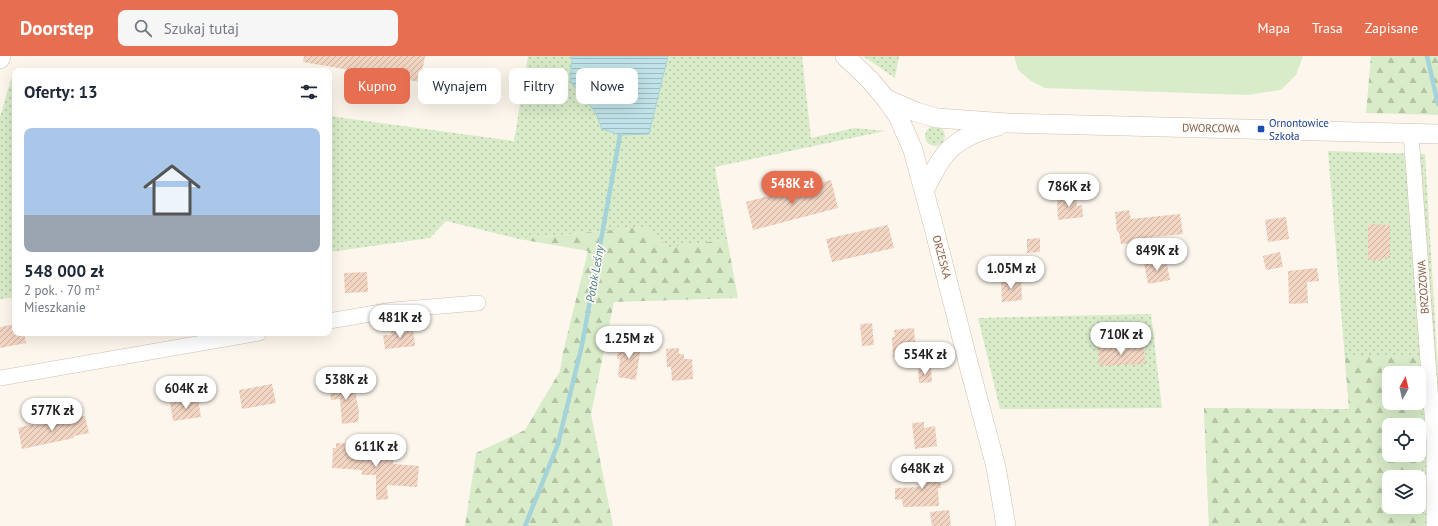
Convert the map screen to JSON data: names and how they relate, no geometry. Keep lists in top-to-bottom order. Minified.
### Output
{"streets":{"street":["DWORCOWA","ORZESKA","BRZOZOWA"]},"crossings":[["DWORCOWA","ORZESKA"],["DWORCOWA","BRZOZOWA"]],"water":["Potok Leśny"],"places":{"transit":["Ornontowice Szkoła"]},"north":"top","page":{"header":"Doorstep","search":"Szukaj tutaj","nav":["Mapa","Trasa","Zapisane"],"chip":["Kupno","Wynajem","Filtry","Nowe"],"heading":"Oferty: 13","list":[{"name":"548 000 zł","note":"2 pok. · 70 m² · Mieszkanie"}],"price":["548K zł","786K zł","849K zł","1.05M zł","481K zł","710K zł","1.25M zł","554K zł","538K zł","604K zł","577K zł","611K zł","648K zł"]}}
